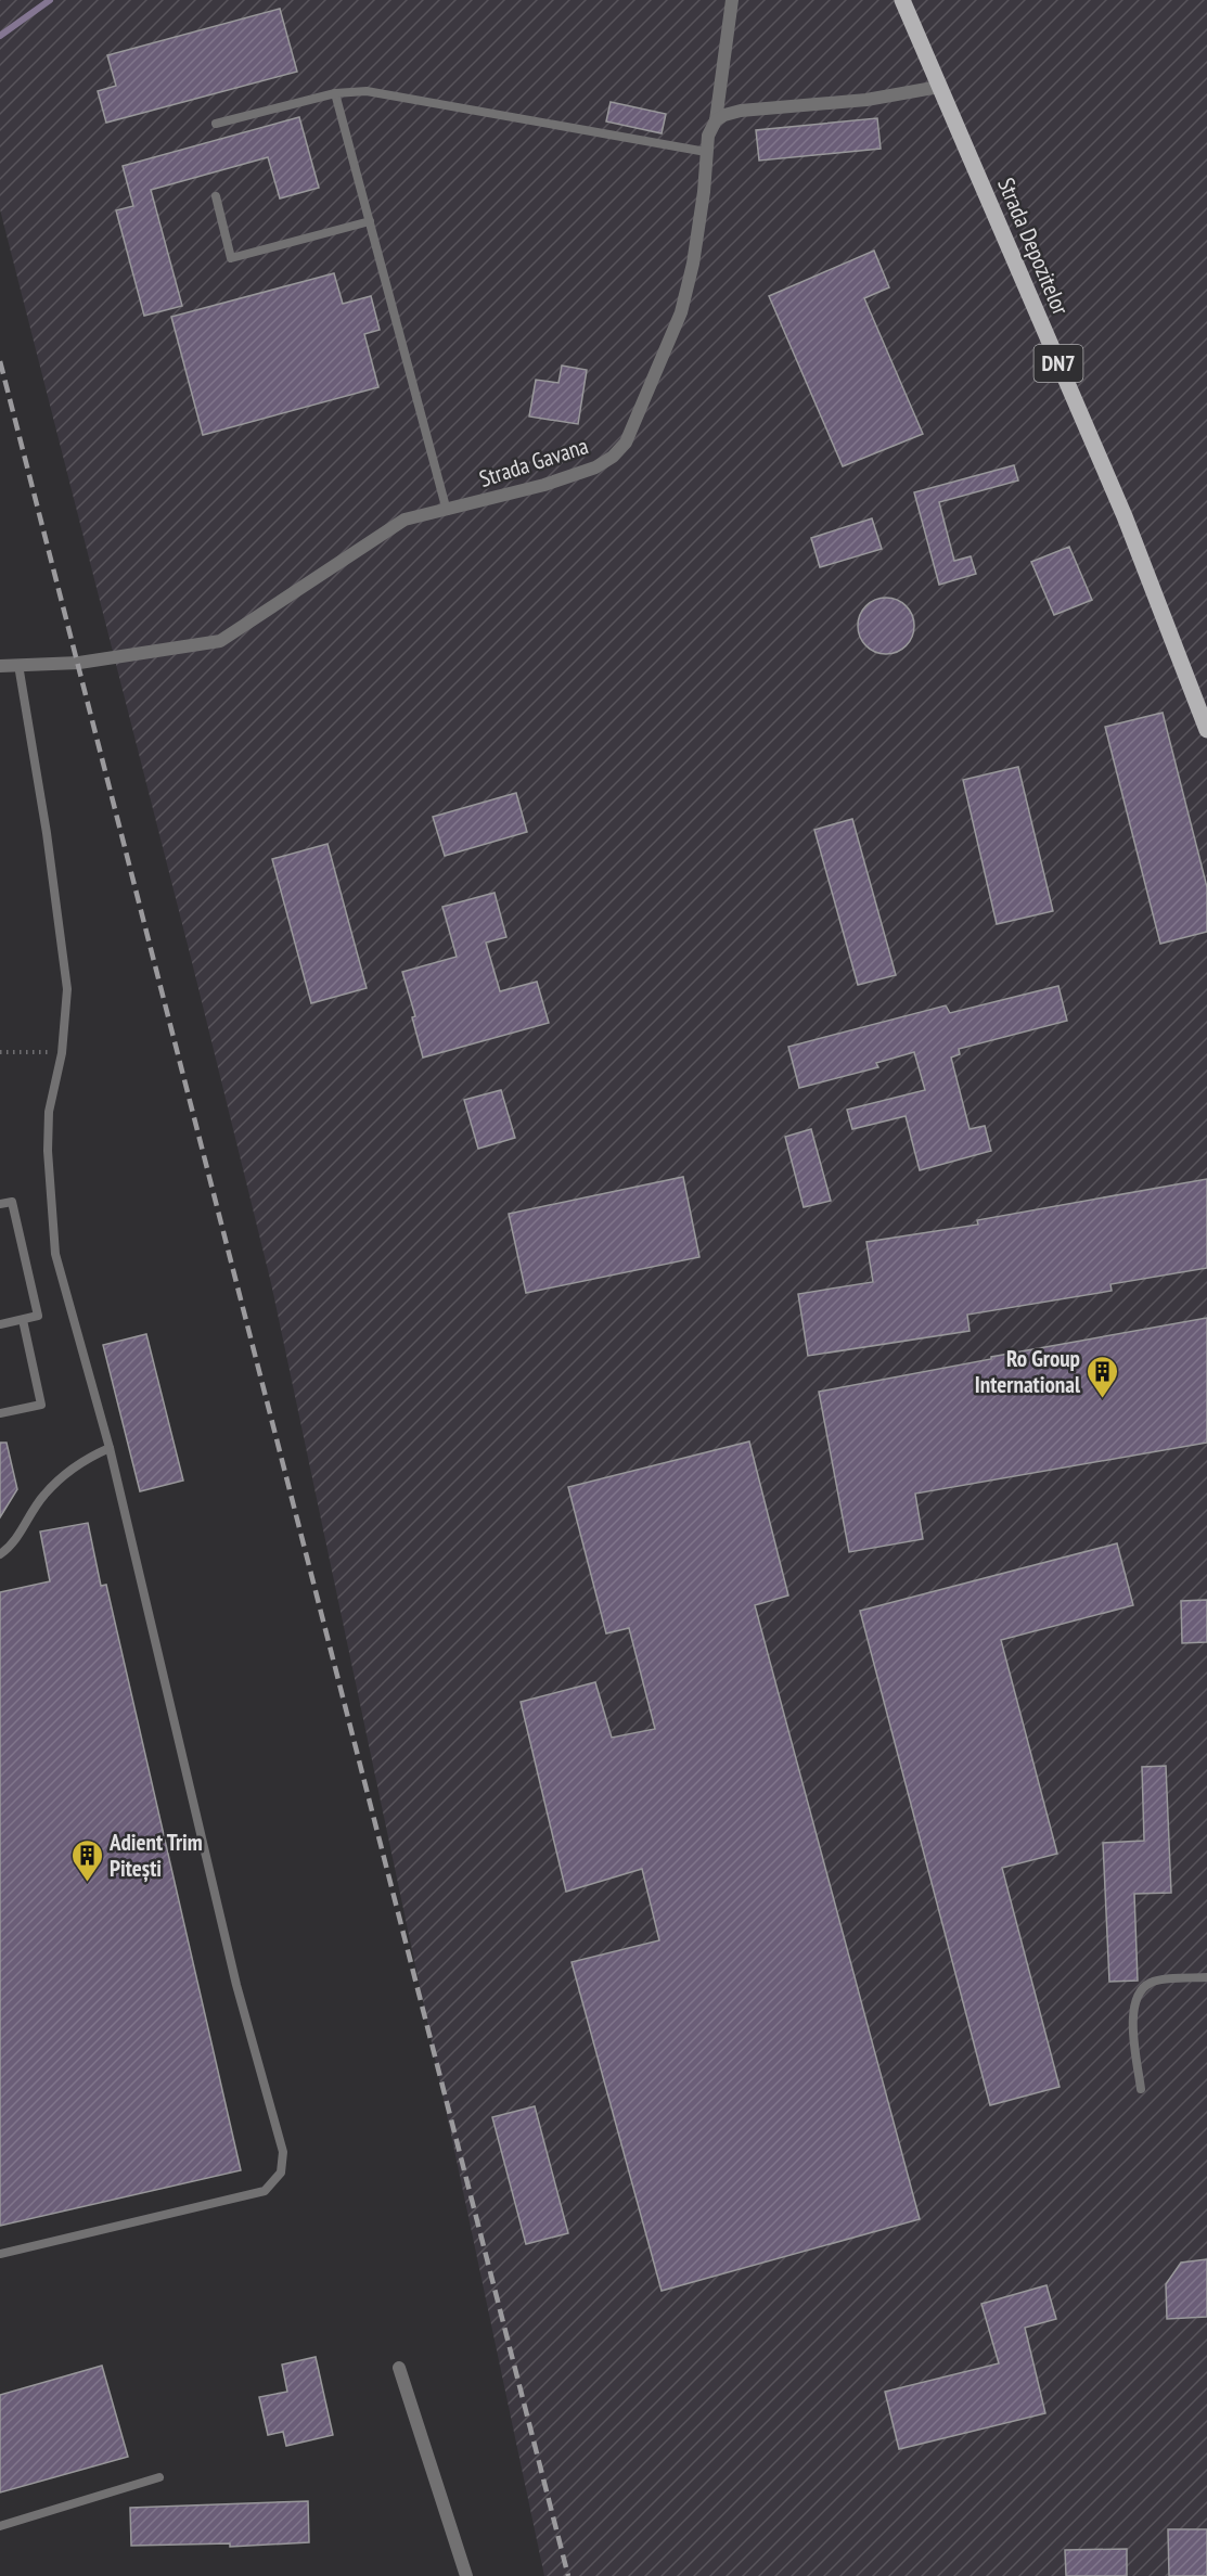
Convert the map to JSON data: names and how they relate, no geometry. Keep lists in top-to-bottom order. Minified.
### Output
{"streets":{"main road":["Strada Depozitelor","DN7"],"street":["Strada Gavana"]},"places":{"building":["Ro Group International","Adient Trim Pitești"]}}
